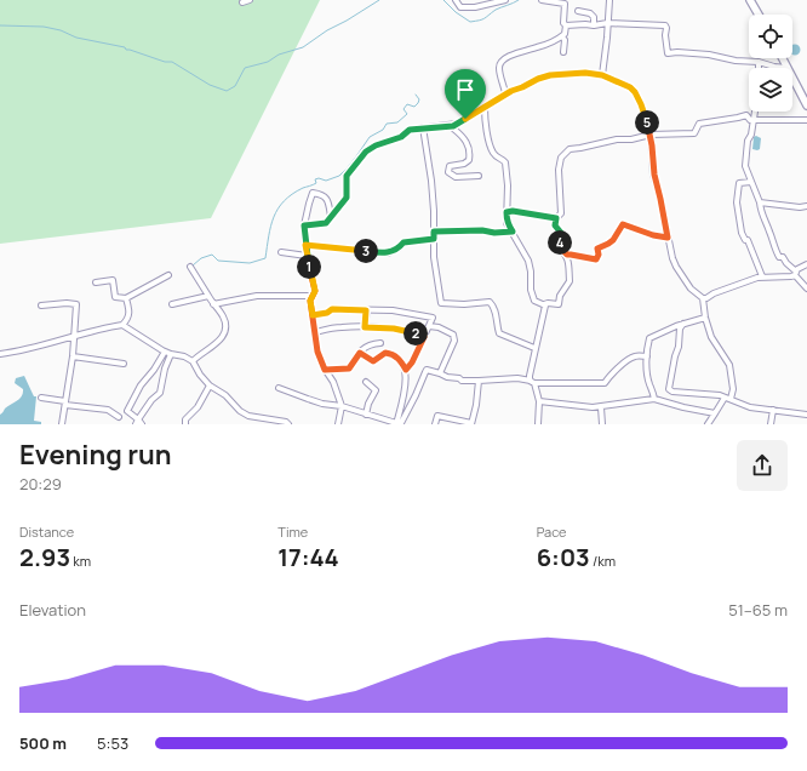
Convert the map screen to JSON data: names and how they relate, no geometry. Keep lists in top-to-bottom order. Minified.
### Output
{"page":{"pins":["5","4","3","1","2"],"heading":["Evening run","20:29"],"stats":[["Distance","2.93 km"],["Time","17:44"],["Pace","6:03 /km"]],"chart":["Elevation","51–65 m"],"list":[{"name":"500 m","note":"5:53"}]}}
